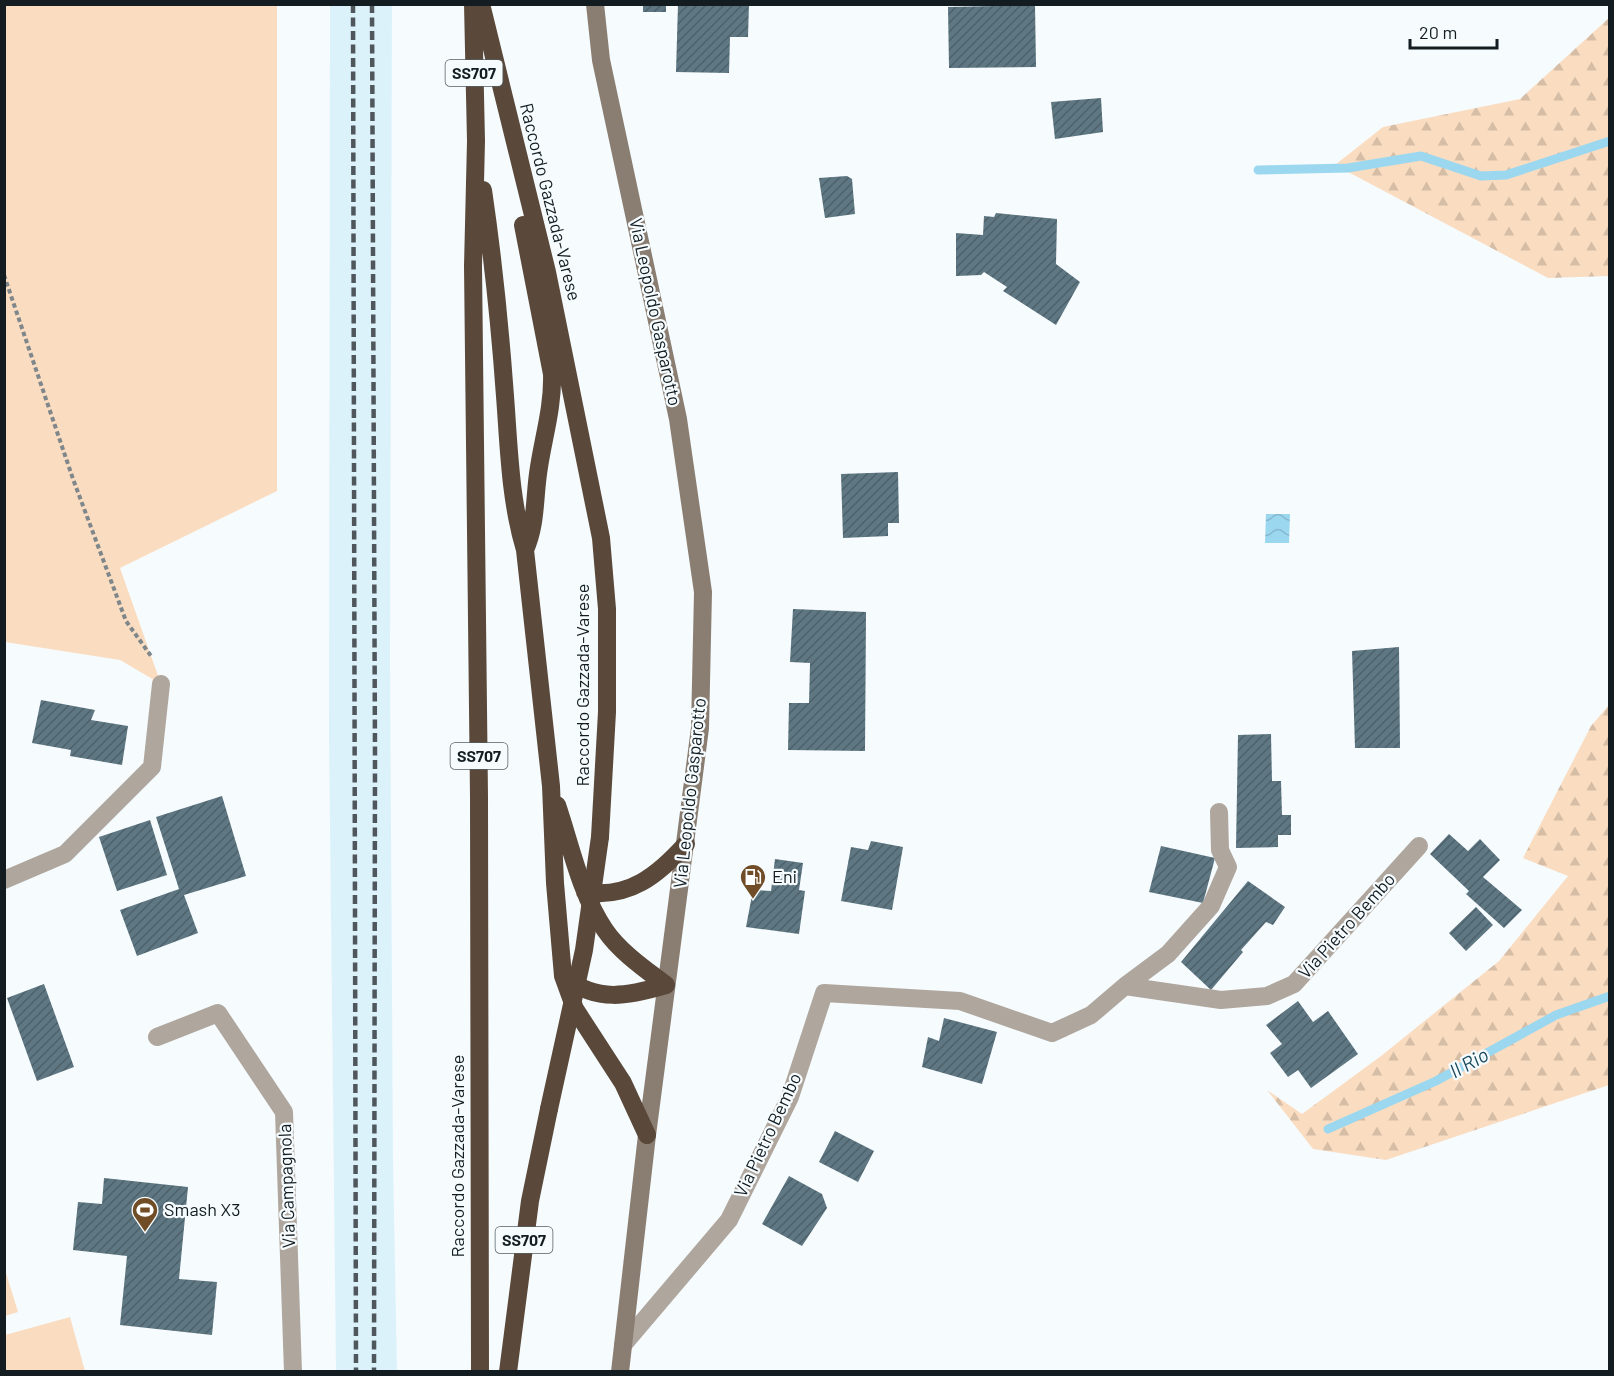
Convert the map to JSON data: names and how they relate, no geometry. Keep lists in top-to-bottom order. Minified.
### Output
{"streets":{"highway":["SS707","Raccordo Gazzada-Varese"],"main road":["Via Leopoldo Gasparotto"],"street":["Via Pietro Bembo","Via Campagnola"]},"crossings":[["Via Leopoldo Gasparotto","Via Pietro Bembo"]],"water":["Il Rio"],"places":{"fuel station":["Eni"],"sports":["Smash X3"]},"scale_bar":"20 m"}
